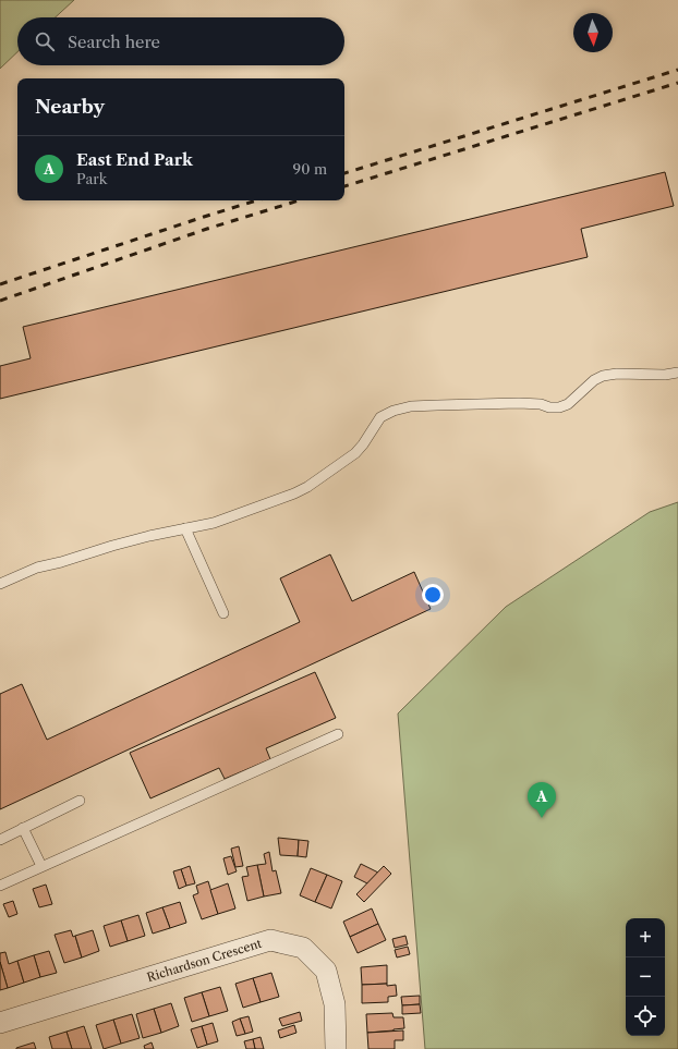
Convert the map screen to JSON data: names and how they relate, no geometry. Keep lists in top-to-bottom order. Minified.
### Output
{"streets":{"street":["Richardson Crescent"]},"north":"bottom","page":{"search":"Search here","heading":"Nearby","list":[{"mark":"A","name":"East End Park","note":"Park","value":"90 m"}],"pins":"A","map_buttons":["+","−"]}}
